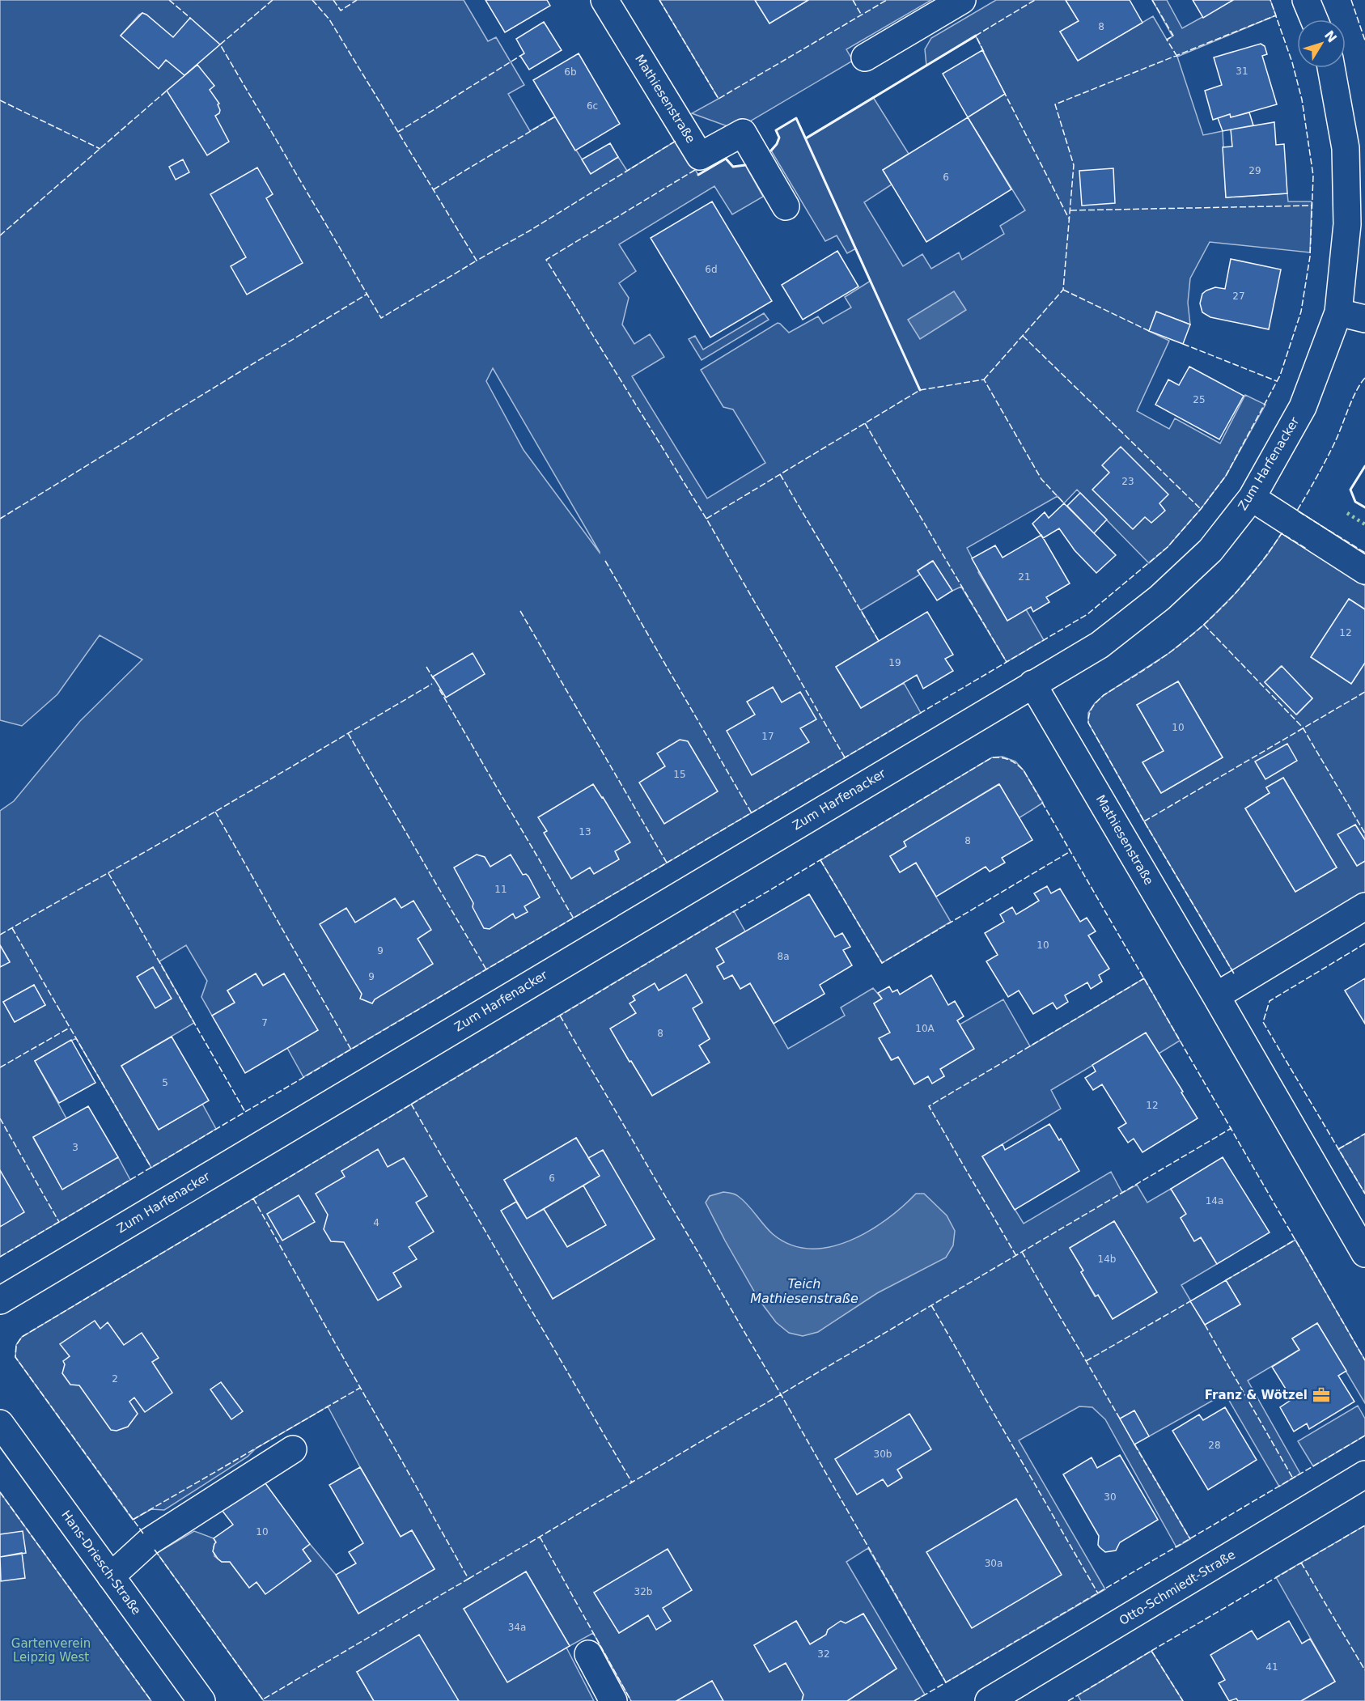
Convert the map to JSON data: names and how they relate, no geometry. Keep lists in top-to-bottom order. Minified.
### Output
{"streets":{"street":["Mathiesenstraße","Zum Harfenacker","Hans-Driesch-Straße","Otto-Schmiedt-Straße"]},"crossings":[["Mathiesenstraße","Zum Harfenacker"]],"water":["Teich Mathiesenstraße"],"parks":["Gartenverein Leipzig West"],"places":{"office":["Franz & Wötzel"]},"house_numbers":["8","31","6b","6c","29","6","6d","27","25","23","21","12","19","10","17","15","13","8","11","10","9","8a","9","7","10A","8","5","12","3","6","14a","4","14b","2","28","30b","30","10","30a","32b","34a","32","41"],"north":"top right"}
